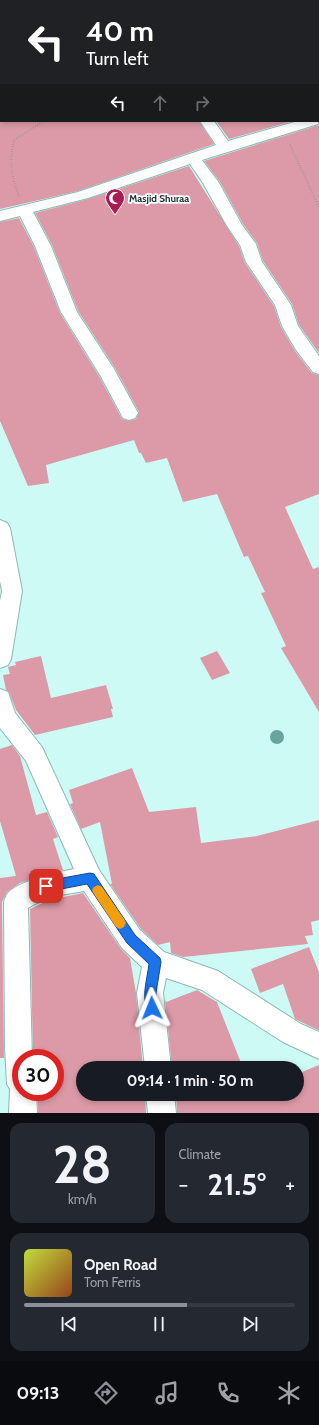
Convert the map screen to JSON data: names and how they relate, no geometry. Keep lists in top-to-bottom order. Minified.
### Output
{"places":{"mosque":["Masjid Shuraa"]},"page":{"turn":["40 m","Turn left"],"limit":"30","trip":"09:14 · 1 min · 50 m","tile":[["28","km/h"],"Climate"],"heat":["−","21.5°","+"],"song":["Open Road","Tom Ferris"],"tabs":"09:13"}}
